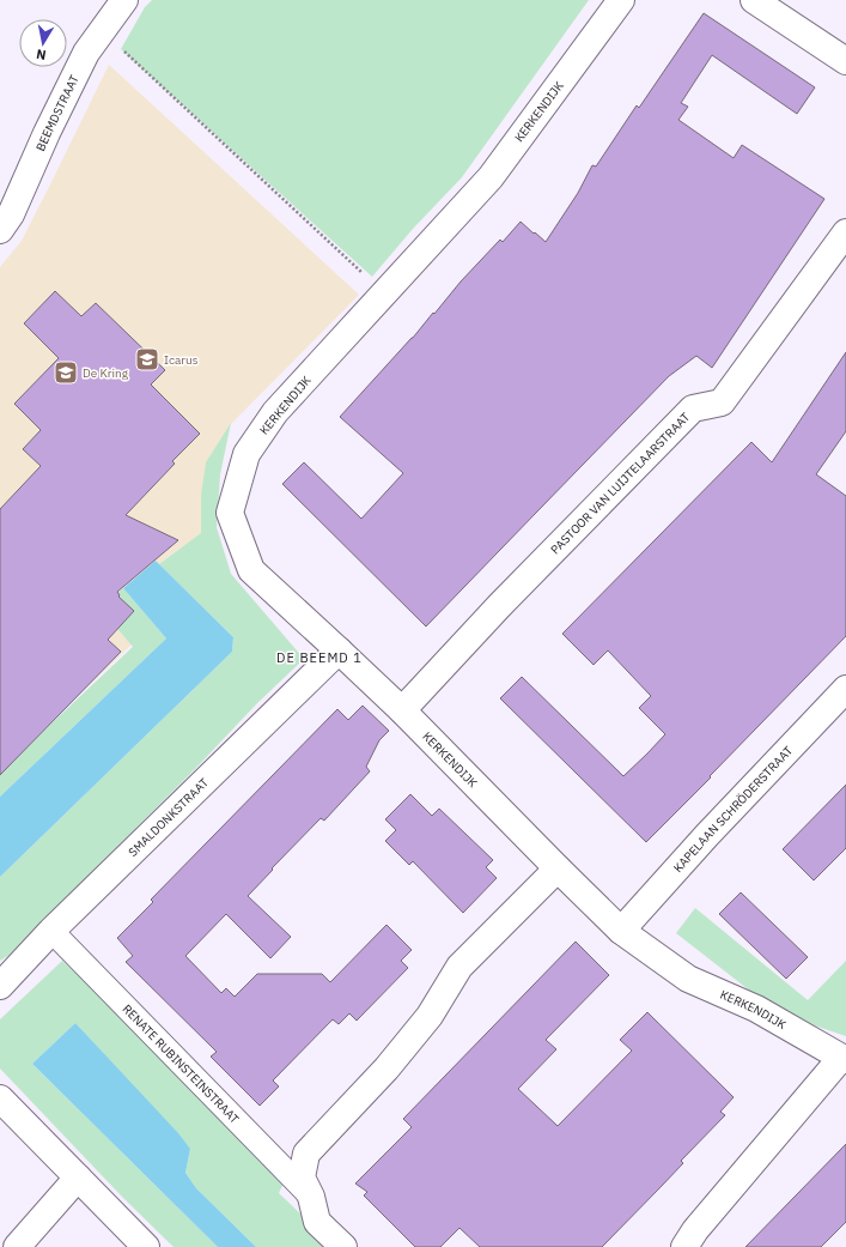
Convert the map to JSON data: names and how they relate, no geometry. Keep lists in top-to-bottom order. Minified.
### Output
{"streets":{"street":["KERKENDIJK","BEEMDSTRAAT","PASTOOR VAN LUIJTELAARSTRAAT","KAPELAAN SCHRÖDERSTRAAT","SMALDONKSTRAAT","RENATE RUBINSTEINSTRAAT"]},"crossings":[["KERKENDIJK","PASTOOR VAN LUIJTELAARSTRAAT"],["KERKENDIJK","KAPELAAN SCHRÖDERSTRAAT"],["KERKENDIJK","SMALDONKSTRAAT"],["SMALDONKSTRAAT","RENATE RUBINSTEINSTRAAT"]],"districts":["DE BEEMD 1"],"places":{"school or university":["Icarus","De Kring"]},"north":"bottom"}
